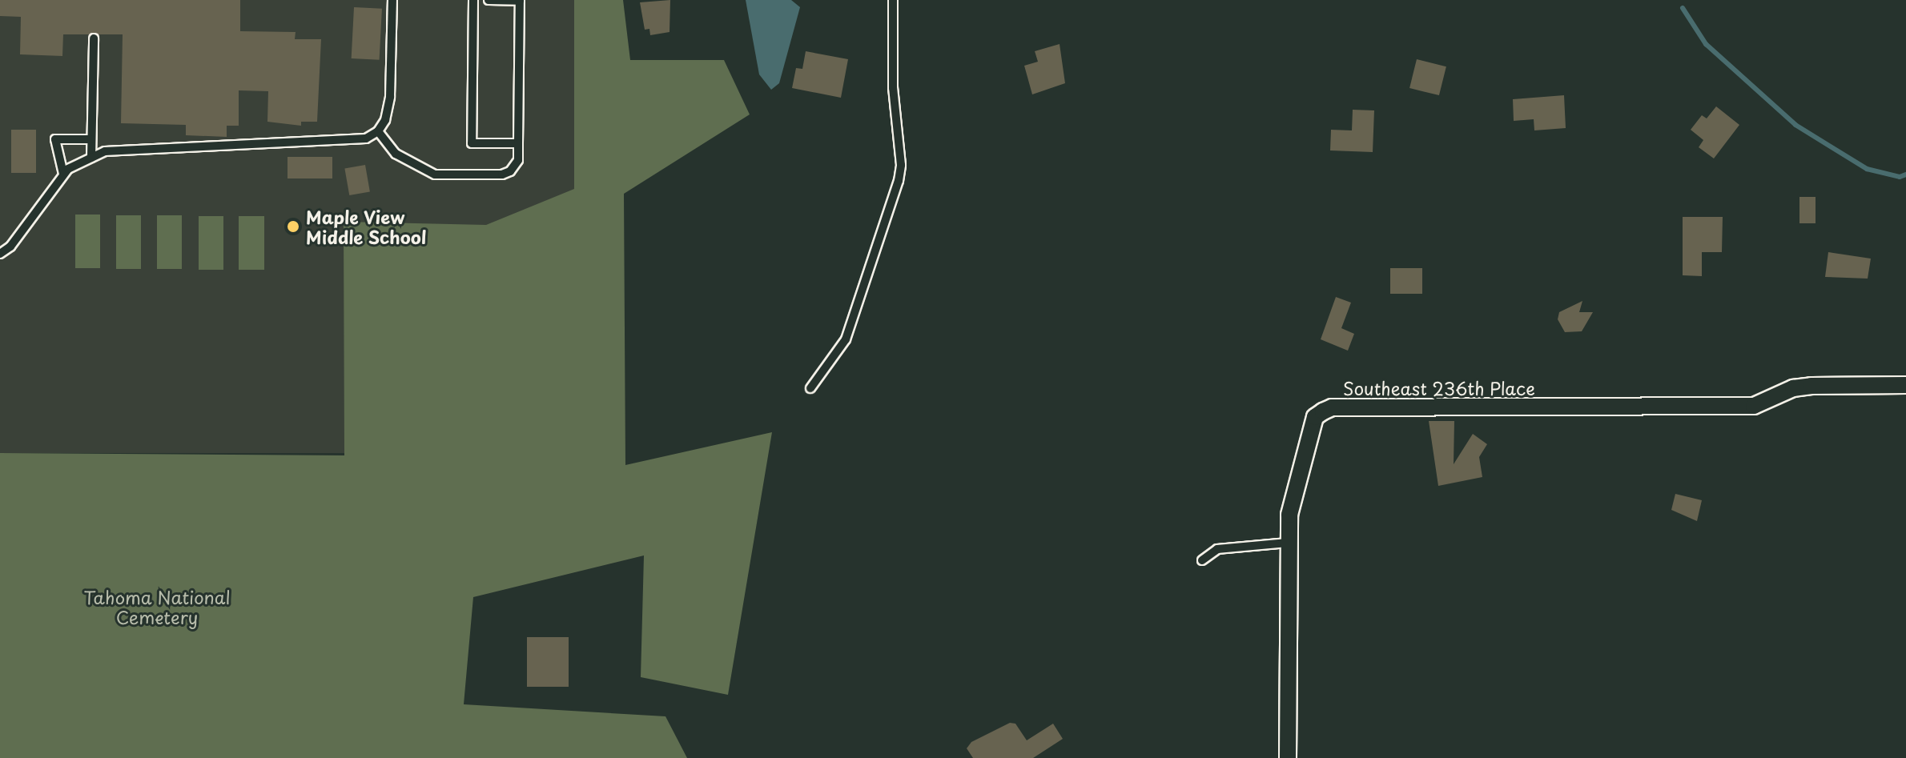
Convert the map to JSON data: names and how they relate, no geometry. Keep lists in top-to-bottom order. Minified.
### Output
{"streets":{"street":["Southeast 236th Place"]},"parks":["Tahoma National Cemetery"],"places":["Maple View Middle School"]}
